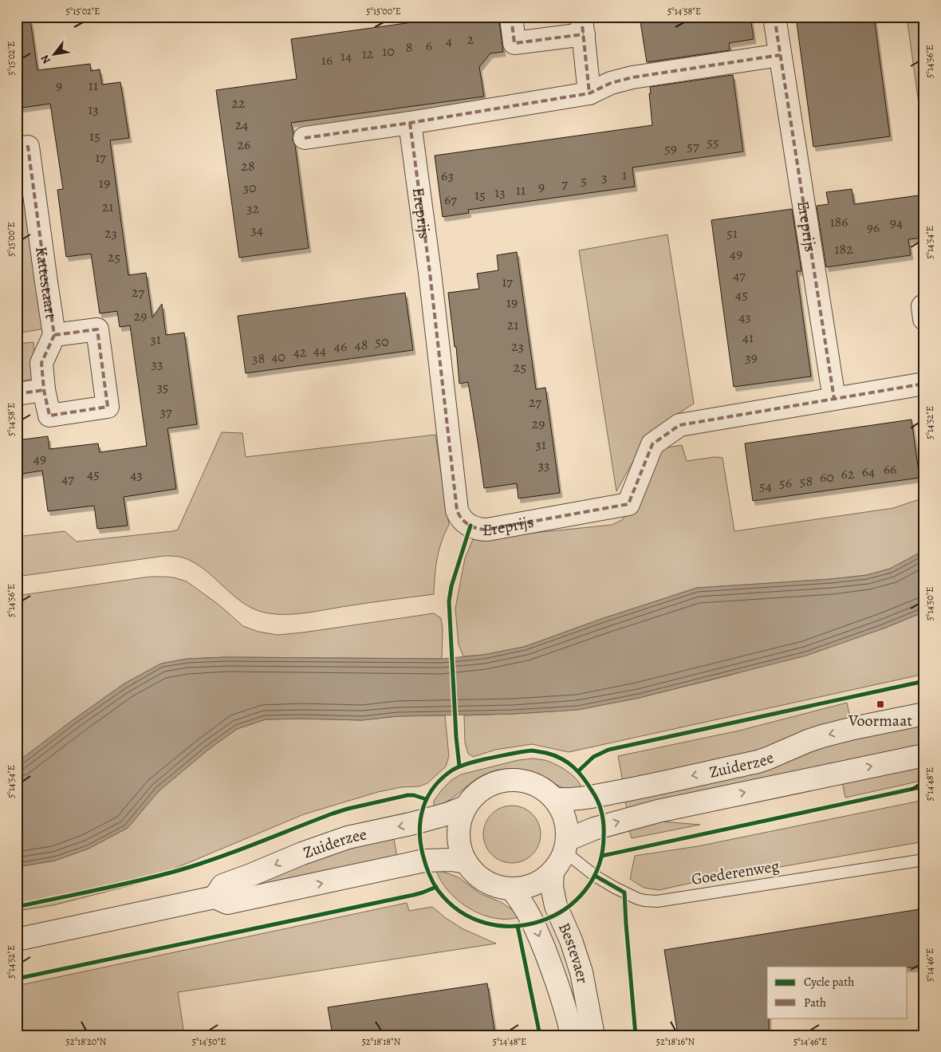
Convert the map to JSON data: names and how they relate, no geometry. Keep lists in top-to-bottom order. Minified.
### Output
{"streets":{"street":["Ereprijs","Kattestaart","Zuiderzee","Bestevaer"],"lane":["Goederenweg"]},"crossings":[["Zuiderzee","Goederenweg"],["Zuiderzee","Bestevaer"],["Goederenweg","Bestevaer"]],"places":{"transit":["Voormaat"]},"house_numbers":["2","4","6","8","10","12","14","16","9","11","22","13","24","15","55","26","57","59","17","28","1","63","3","5","19","7","9","30","11","13","15","67","21","32","186","94","96","34","23","51","182","49","25","47","17","27","45","19","29","43","21","41","31","50","48","46","23","44","42","40","39","38","33","25","35","27","37","29","31","49","33","66","64","45","62","43","60","47","58","56","54"],"legend":["Cycle path","Path"],"north":"bottom left","coordinates":["5°15'02\"E","5°15'00\"E","5°14'58\"E","5°14'56\"E","5°14'54\"E","5°14'52\"E","5°14'50\"E","5°14'48\"E","5°14'46\"E","52°18'20\"N","52°18'18\"N","52°18'16\"N"]}
